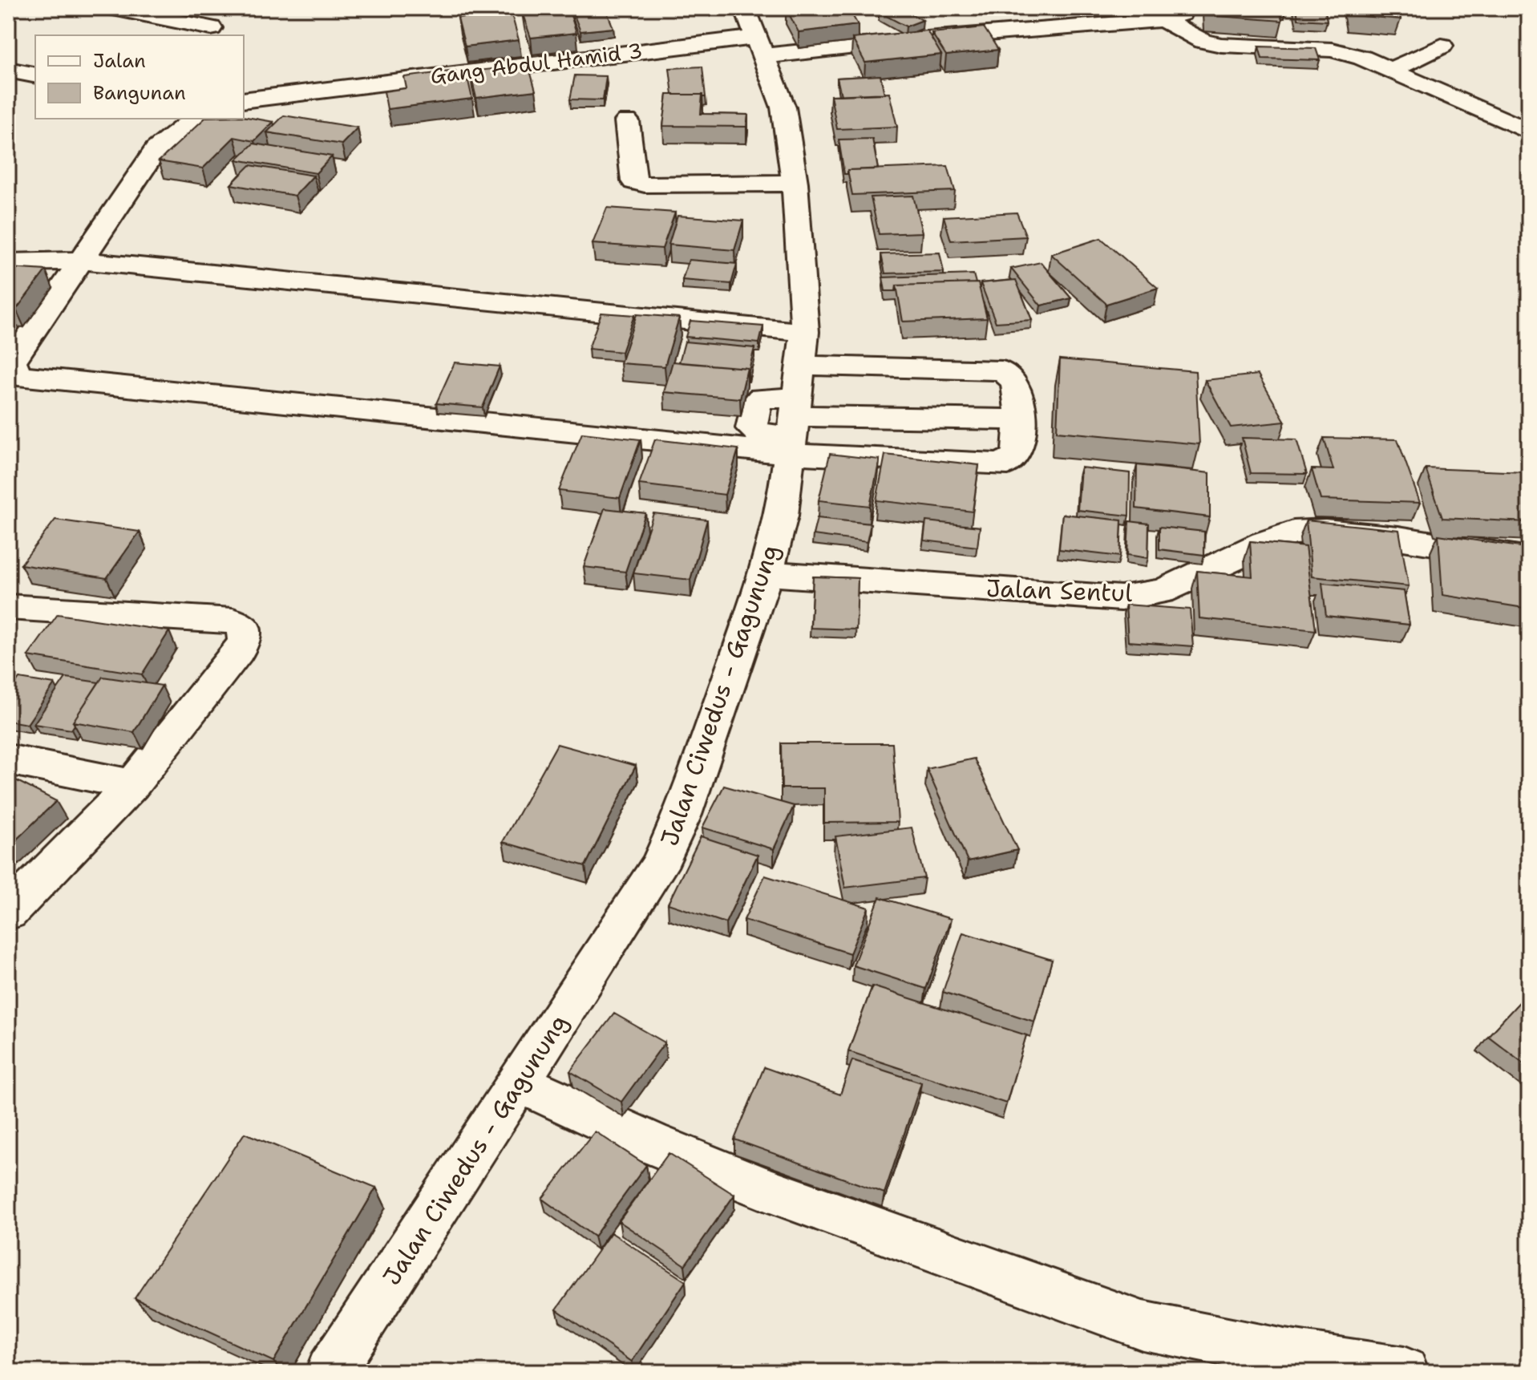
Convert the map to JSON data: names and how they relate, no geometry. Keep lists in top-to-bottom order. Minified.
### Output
{"streets":{"street":["Gang Abdul Hamid 3","Jalan Sentul","Jalan Ciwedus - Gagunung"]},"crossings":[["Gang Abdul Hamid 3","Jalan Ciwedus - Gagunung"],["Jalan Sentul","Jalan Ciwedus - Gagunung"]],"legend":["Jalan","Bangunan"]}
